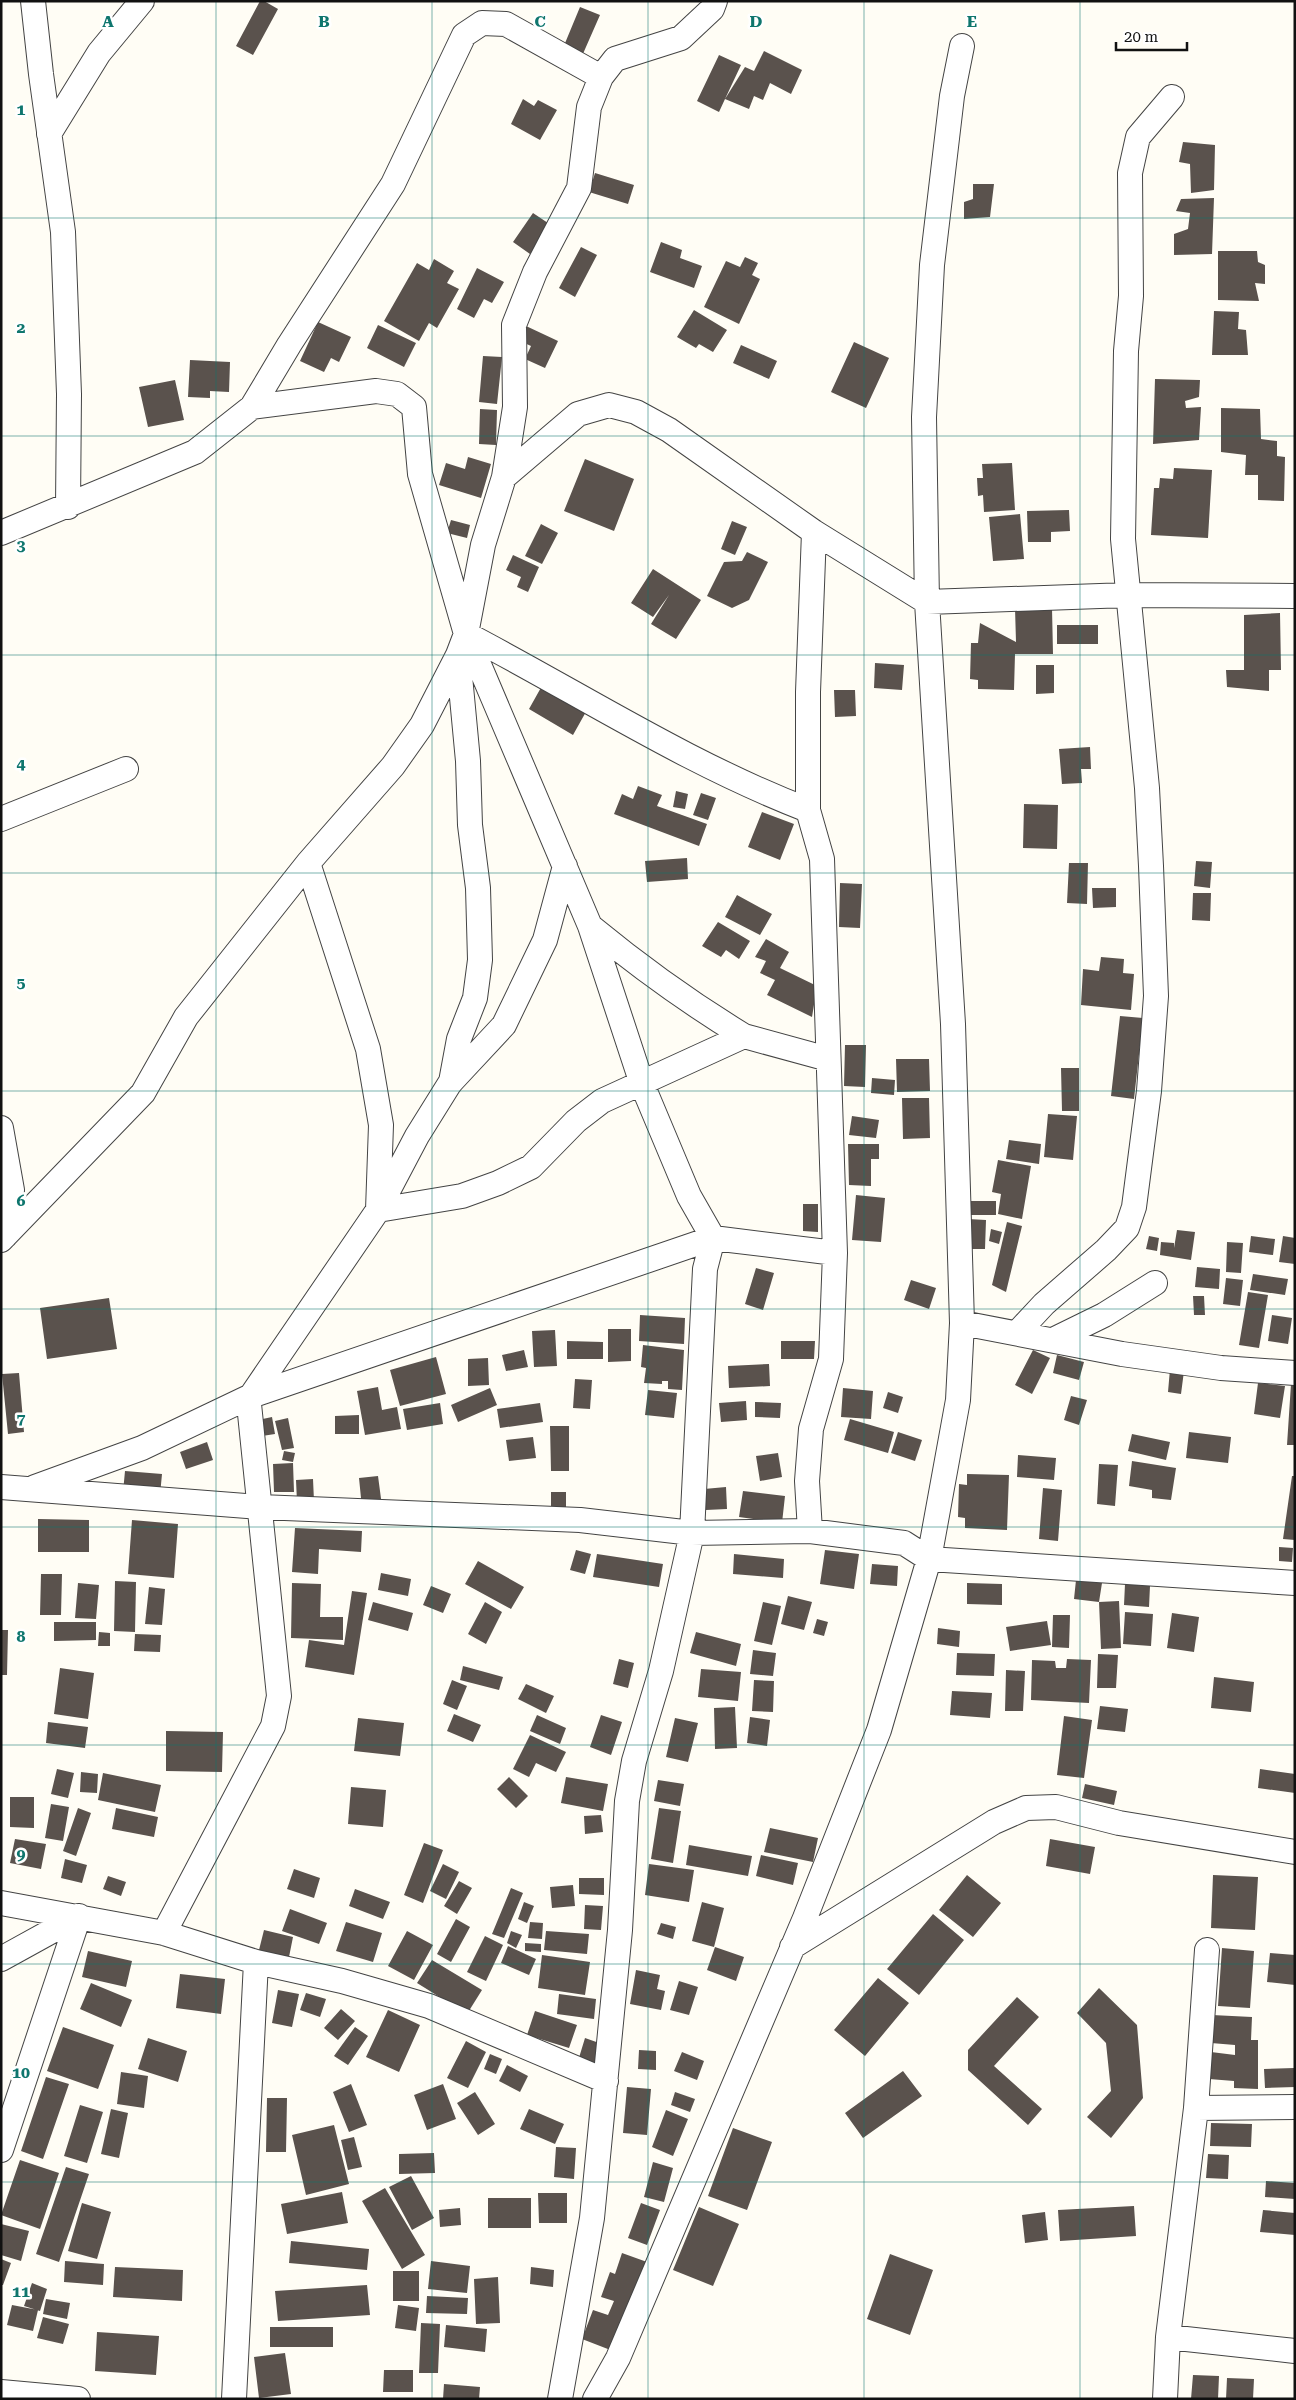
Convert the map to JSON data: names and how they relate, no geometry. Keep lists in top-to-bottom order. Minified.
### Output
{"scale_bar":"20 m","grid":{"columns":["A","B","C","D","E"],"rows":["1","2","3","4","5","6","7","8","9","10","11"]}}
